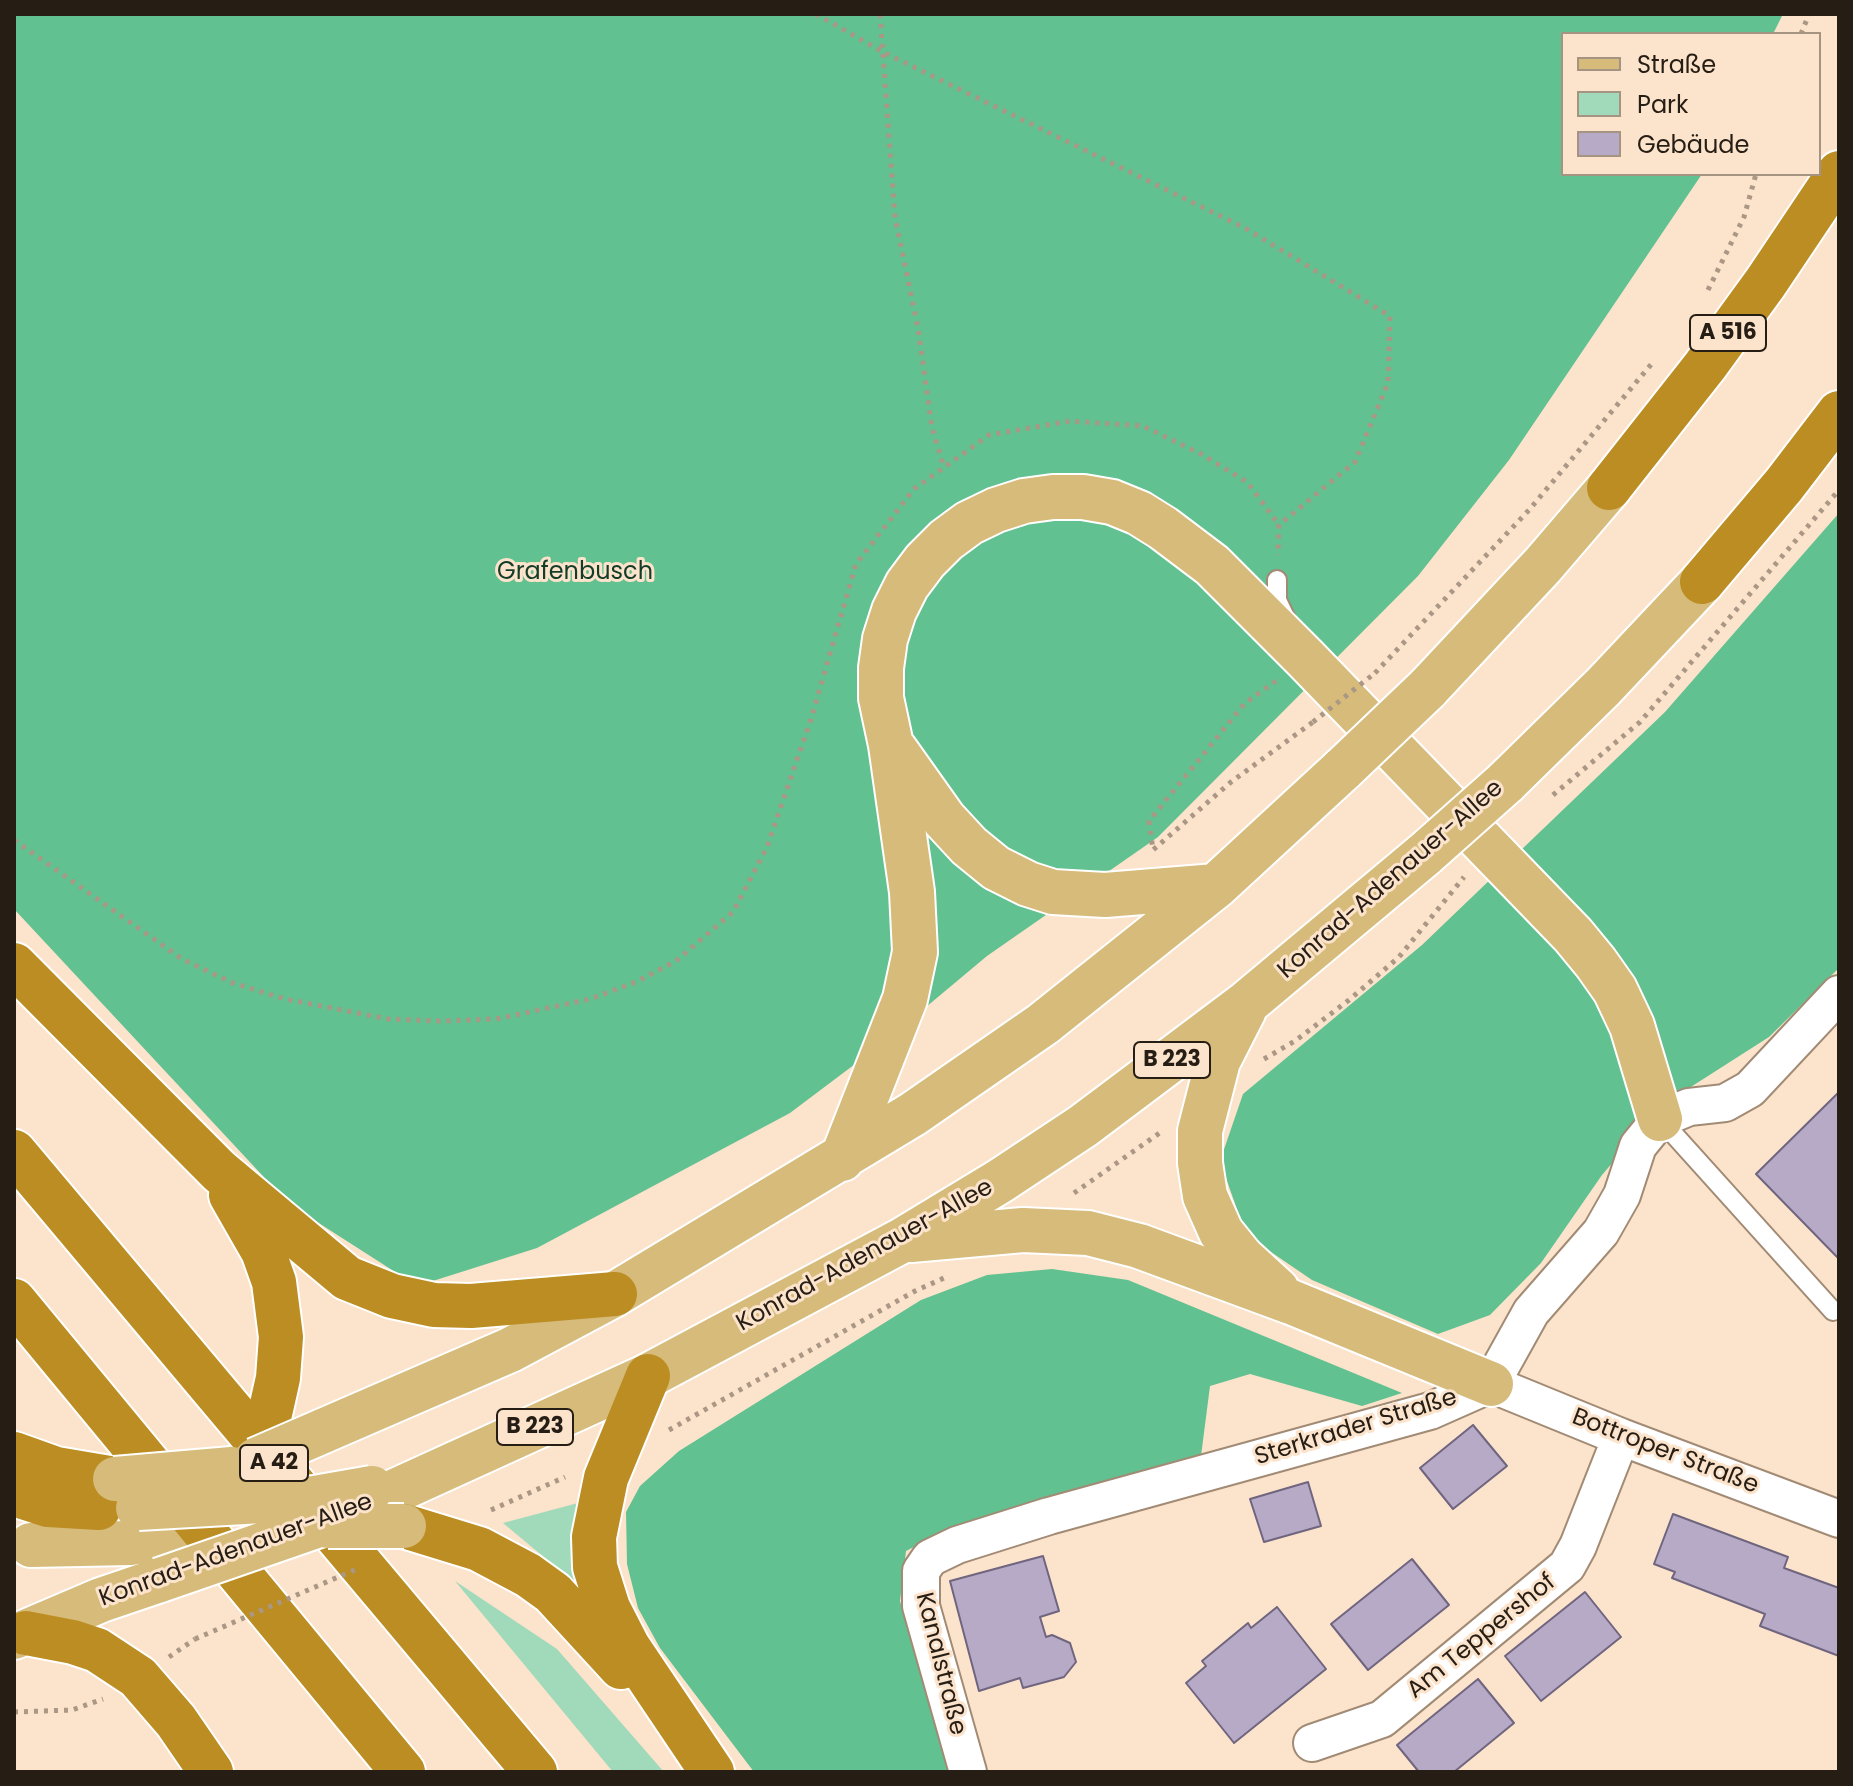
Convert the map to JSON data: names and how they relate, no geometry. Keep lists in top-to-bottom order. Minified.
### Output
{"streets":{"highway":["A 516","A 42"],"main road":["Konrad-Adenauer-Allee","B 223"],"street":["Sterkrader Straße","Bottroper Straße","Am Teppershof","Kanalstraße"]},"crossings":[["A 516","Konrad-Adenauer-Allee"],["Sterkrader Straße","Bottroper Straße"],["Sterkrader Straße","Kanalstraße"],["Bottroper Straße","Am Teppershof"]],"parks":["Grafenbusch"],"legend":["Straße","Park","Gebäude"]}
